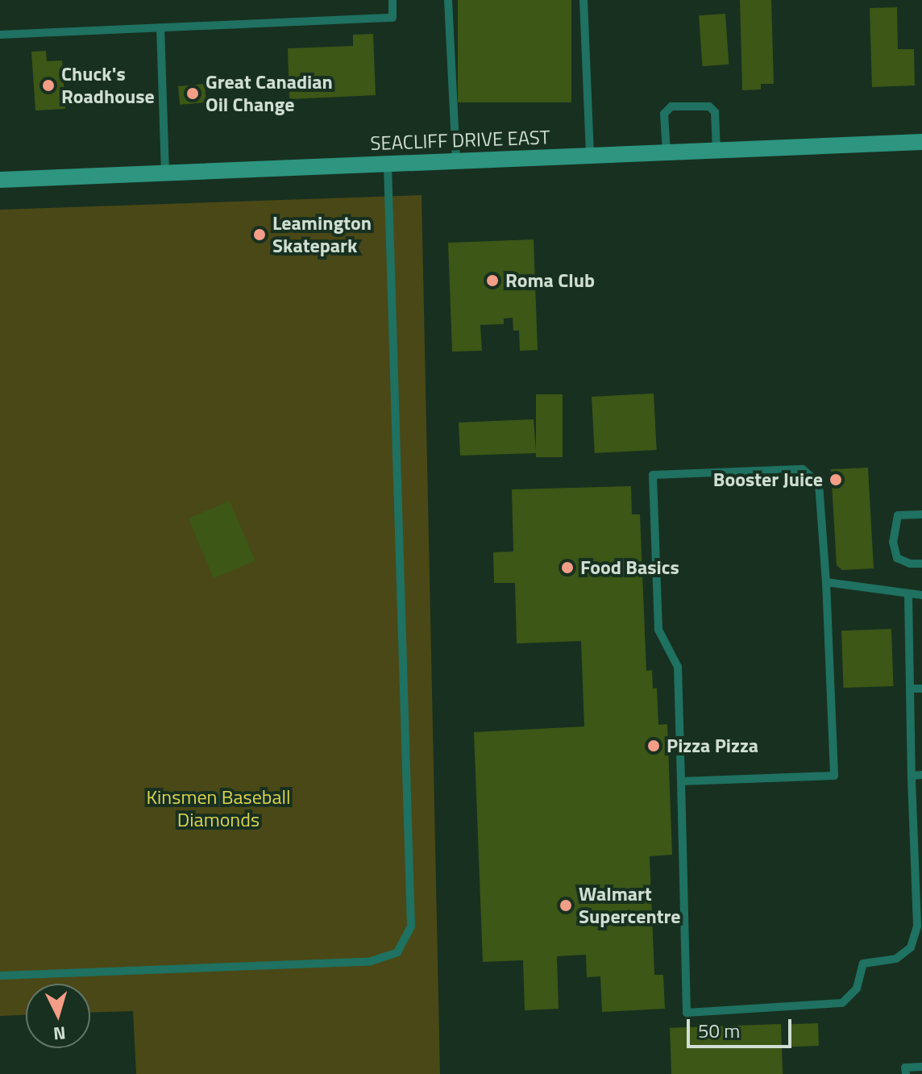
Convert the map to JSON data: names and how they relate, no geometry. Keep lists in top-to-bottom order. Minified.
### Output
{"streets":{"main road":["SEACLIFF DRIVE EAST"]},"parks":["Kinsmen Baseball Diamonds"],"places":["Chuck's Roadhouse","Great Canadian Oil Change","Leamington Skatepark","Roma Club","Booster Juice","Food Basics","Pizza Pizza","Walmart Supercentre"],"scale_bar":"50 m","north":"bottom"}
